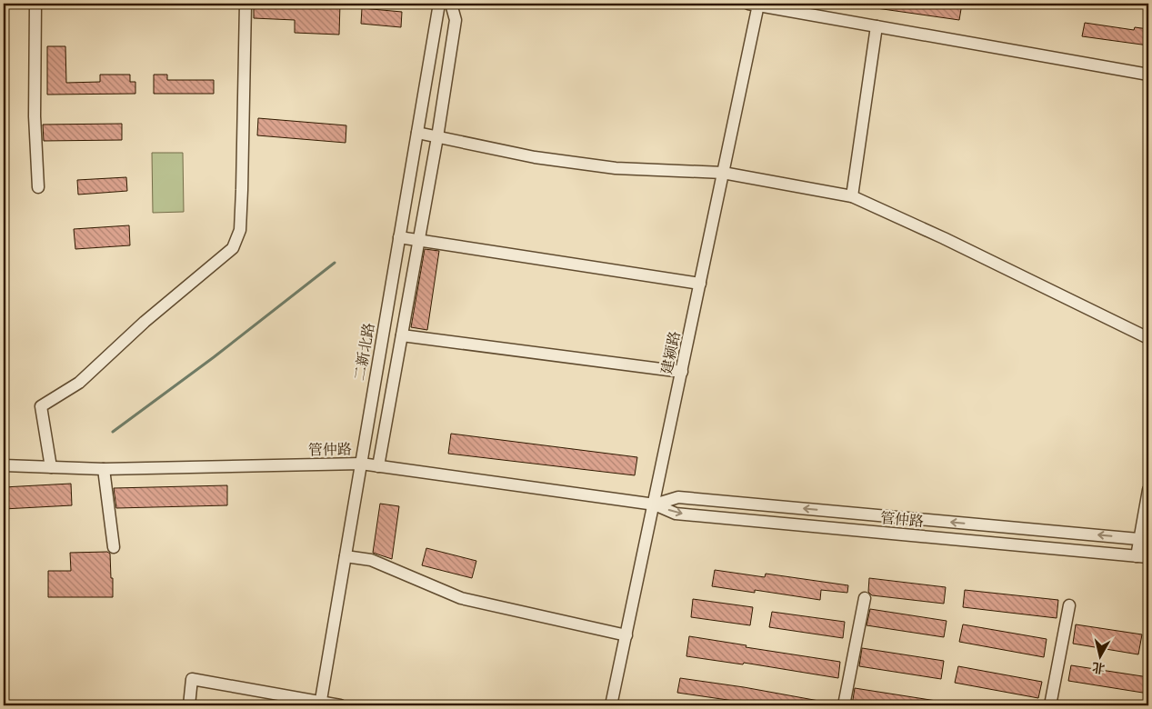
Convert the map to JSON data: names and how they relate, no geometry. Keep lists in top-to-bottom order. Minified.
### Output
{"streets":{"street":["二新北路","建颍路","管仲路"]},"crossings":[["二新北路","管仲路"],["建颍路","管仲路"]],"north":"bottom"}
